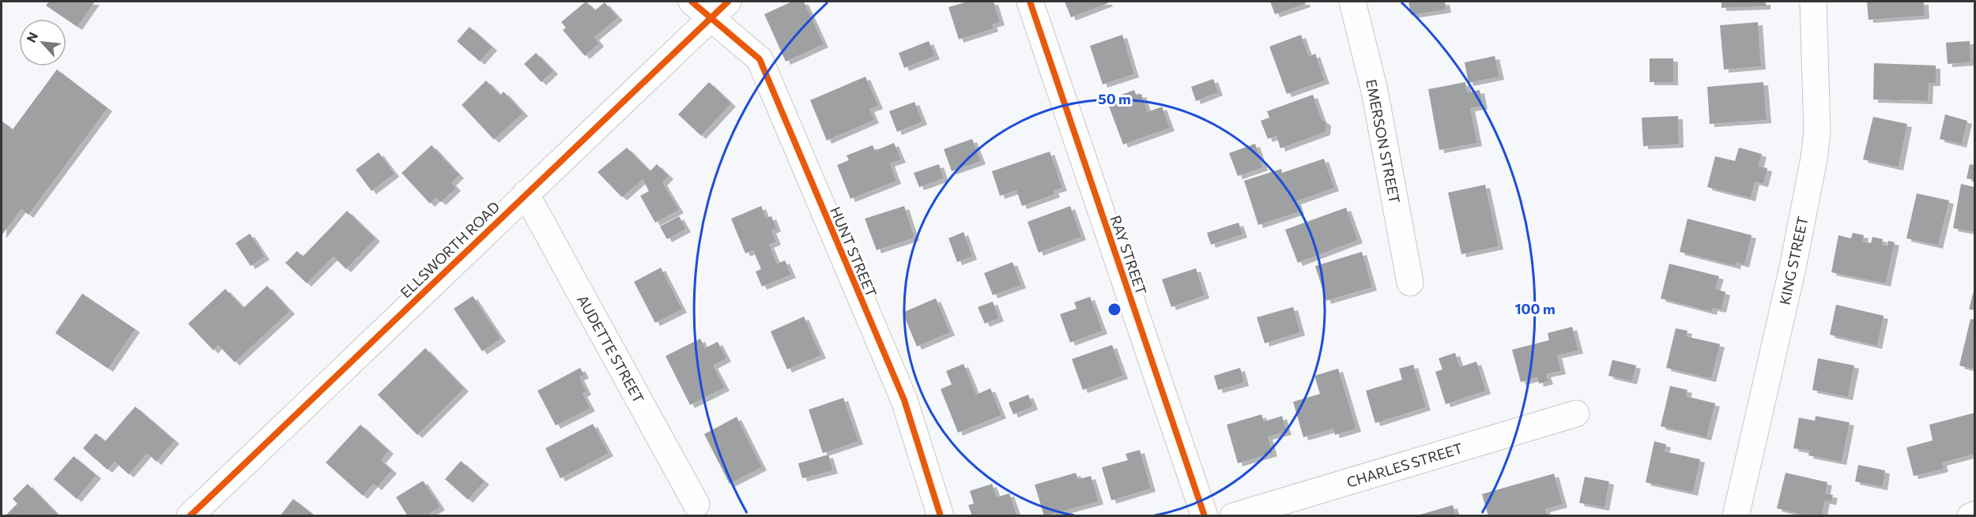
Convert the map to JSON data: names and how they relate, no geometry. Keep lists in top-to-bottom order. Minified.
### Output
{"streets":{"street":["EMERSON STREET","ELLSWORTH ROAD","HUNT STREET","RAY STREET","KING STREET","AUDETTE STREET","CHARLES STREET"]},"crossings":[["ELLSWORTH ROAD","HUNT STREET"],["ELLSWORTH ROAD","AUDETTE STREET"]],"north":"top left","rings":["50 m","100 m"]}
